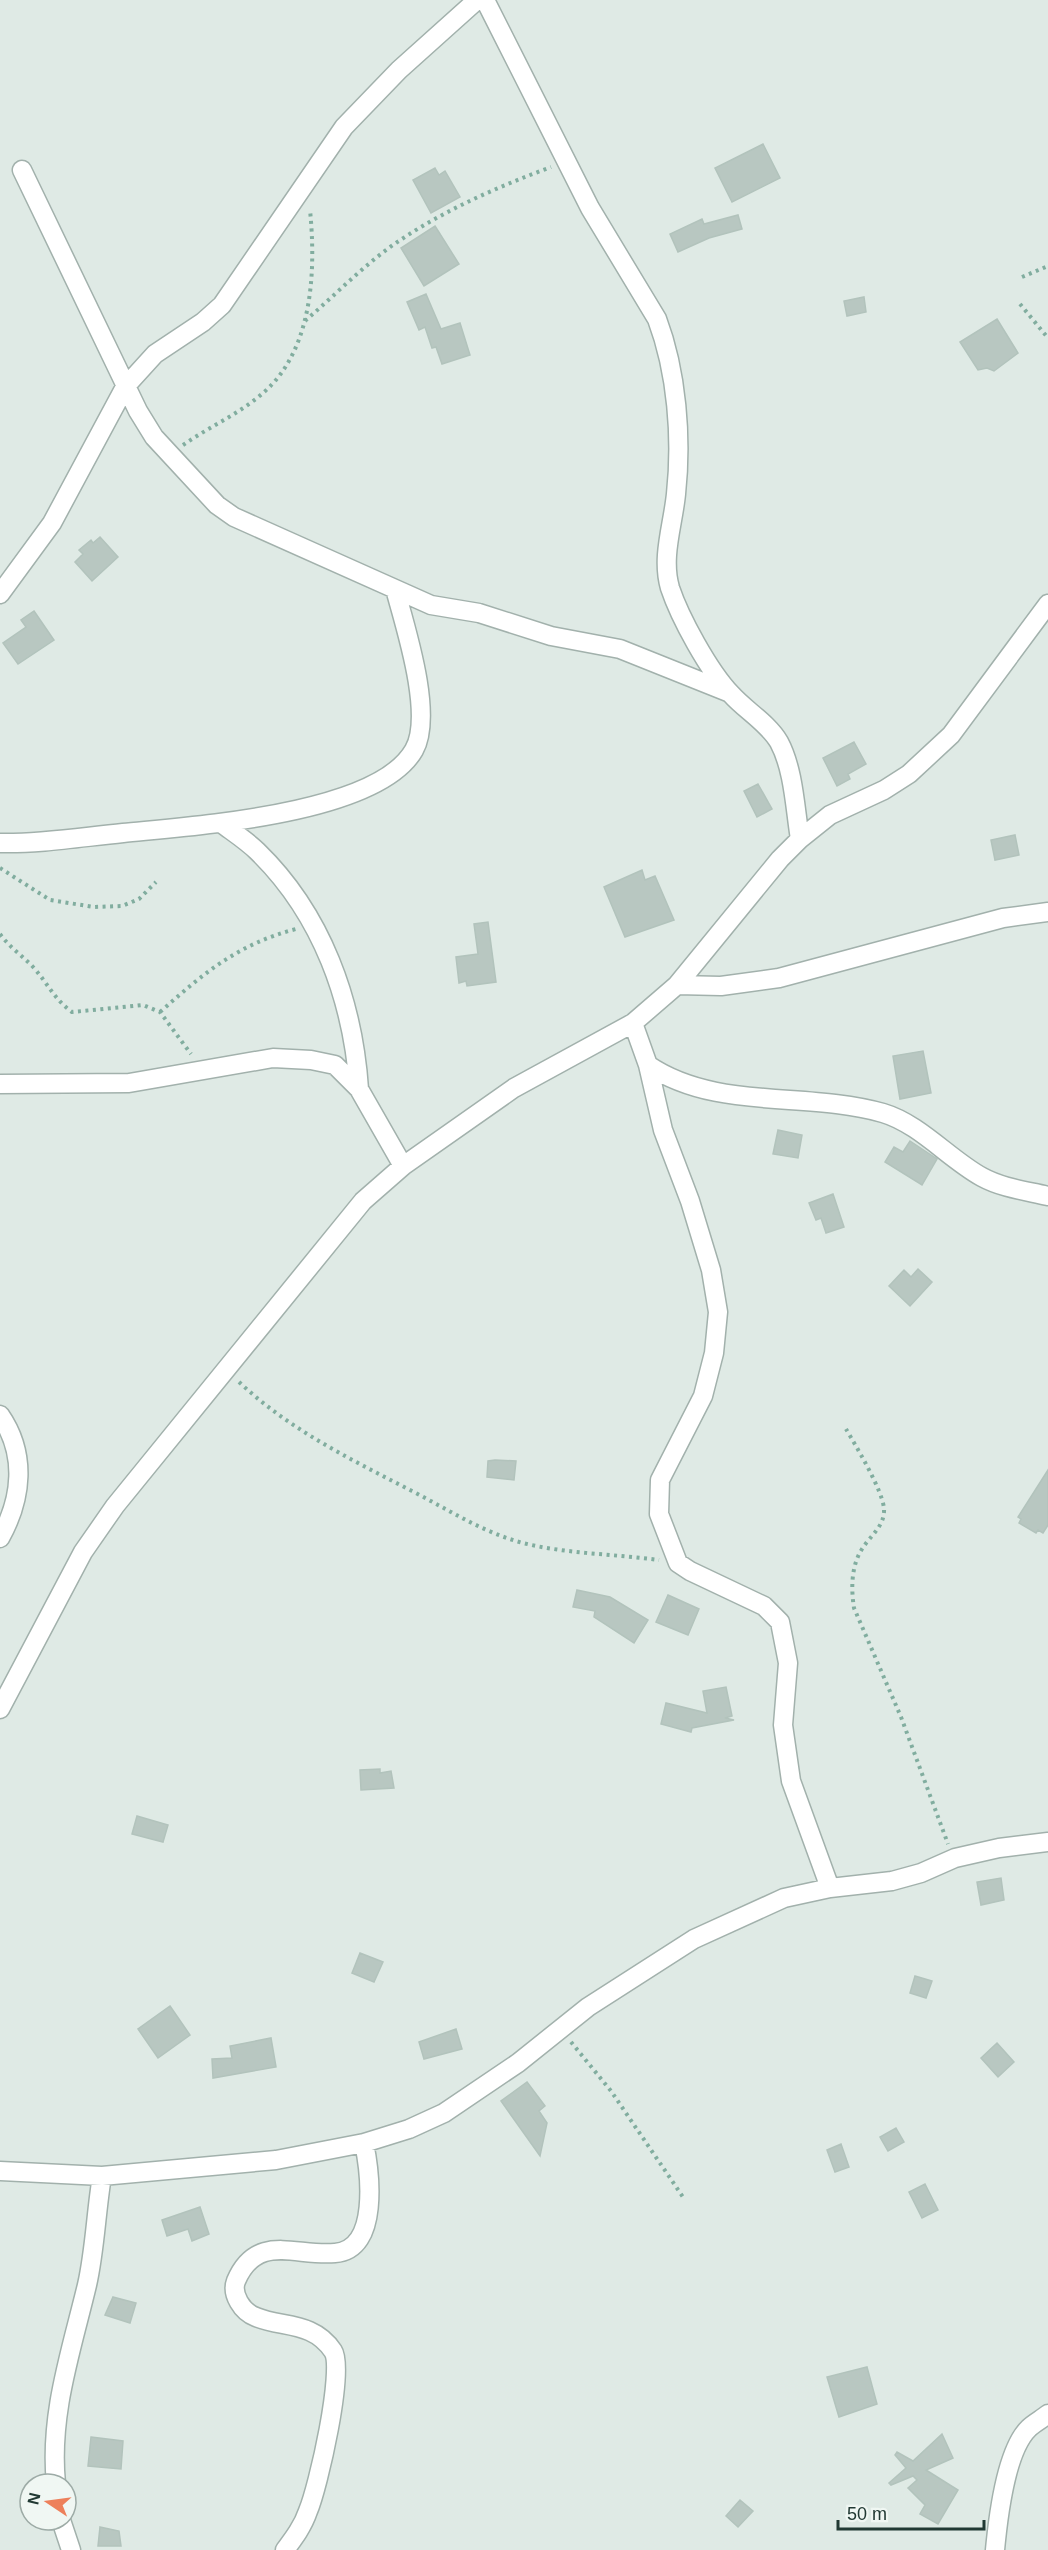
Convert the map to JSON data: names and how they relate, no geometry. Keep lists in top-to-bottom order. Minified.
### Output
{"scale_bar":"50 m","north":"left"}
